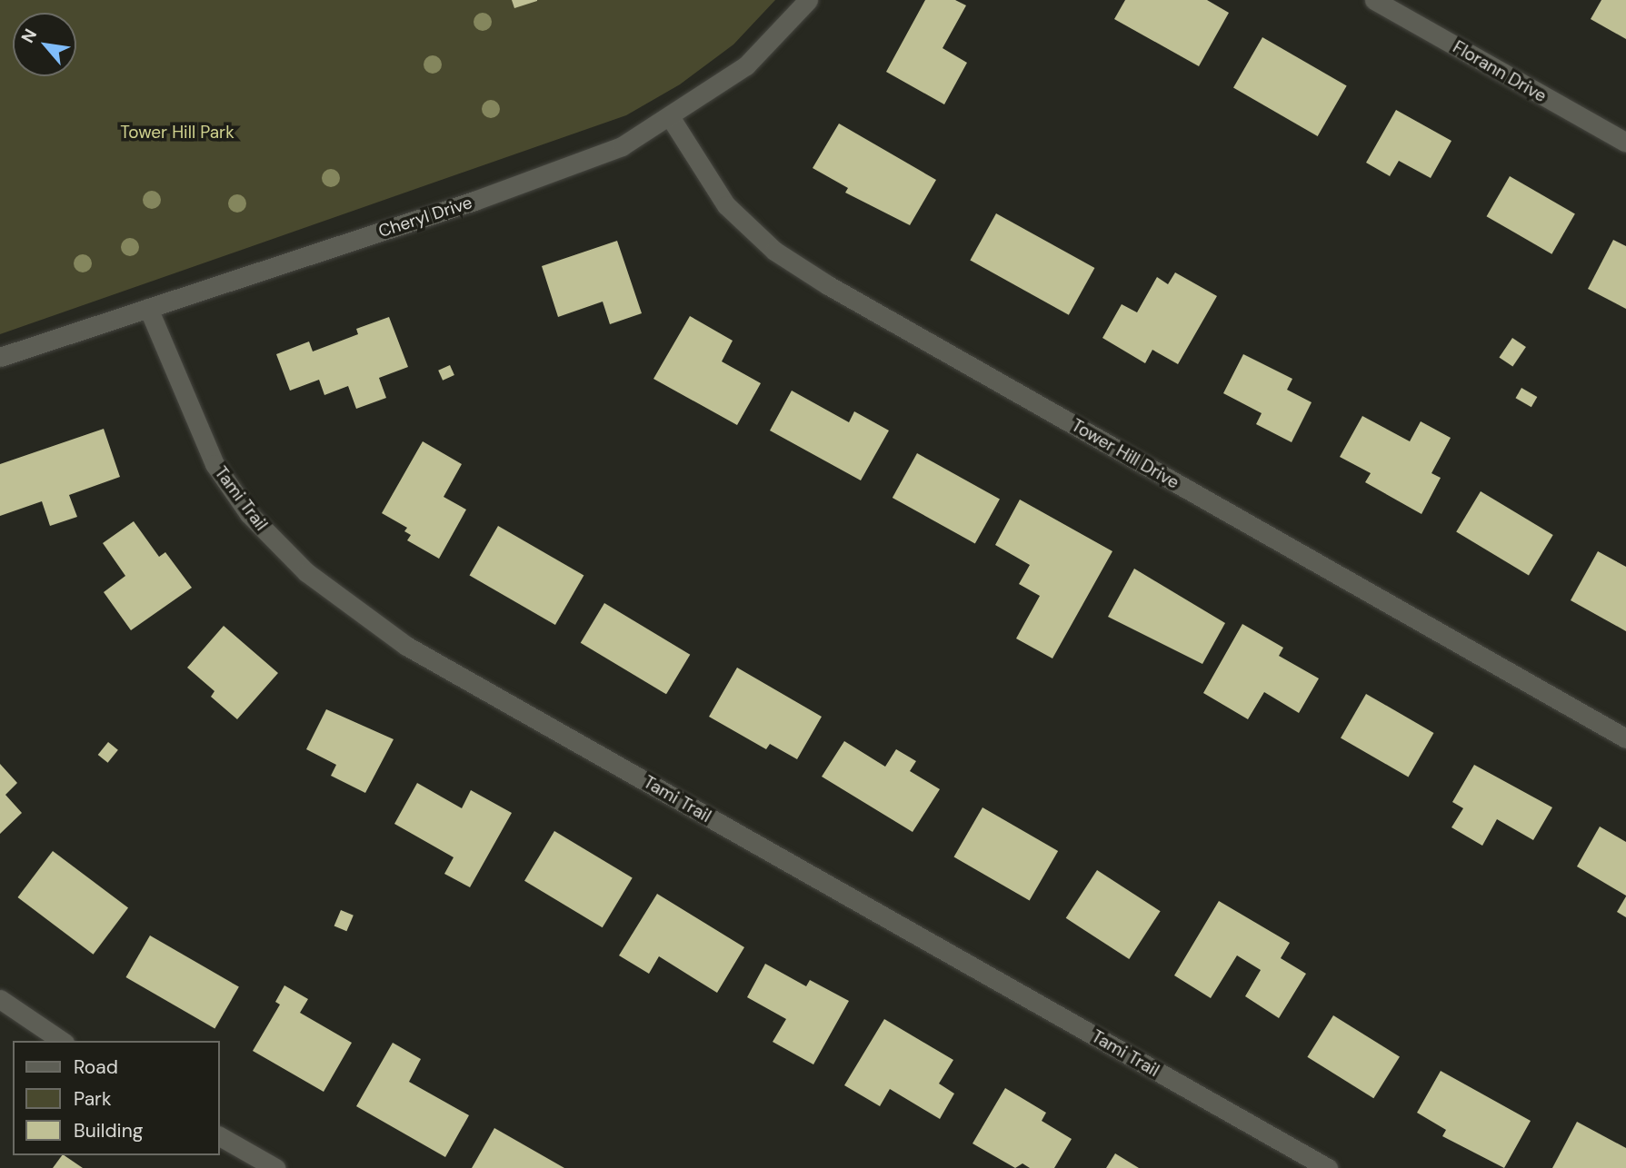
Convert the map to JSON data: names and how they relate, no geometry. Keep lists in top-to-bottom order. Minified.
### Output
{"streets":{"street":["Florann Drive","Cheryl Drive","Tower Hill Drive","Tami Trail"]},"crossings":[["Cheryl Drive","Tower Hill Drive"],["Cheryl Drive","Tami Trail"]],"parks":["Tower Hill Park"],"legend":["Road","Park","Building"],"north":"top left"}
